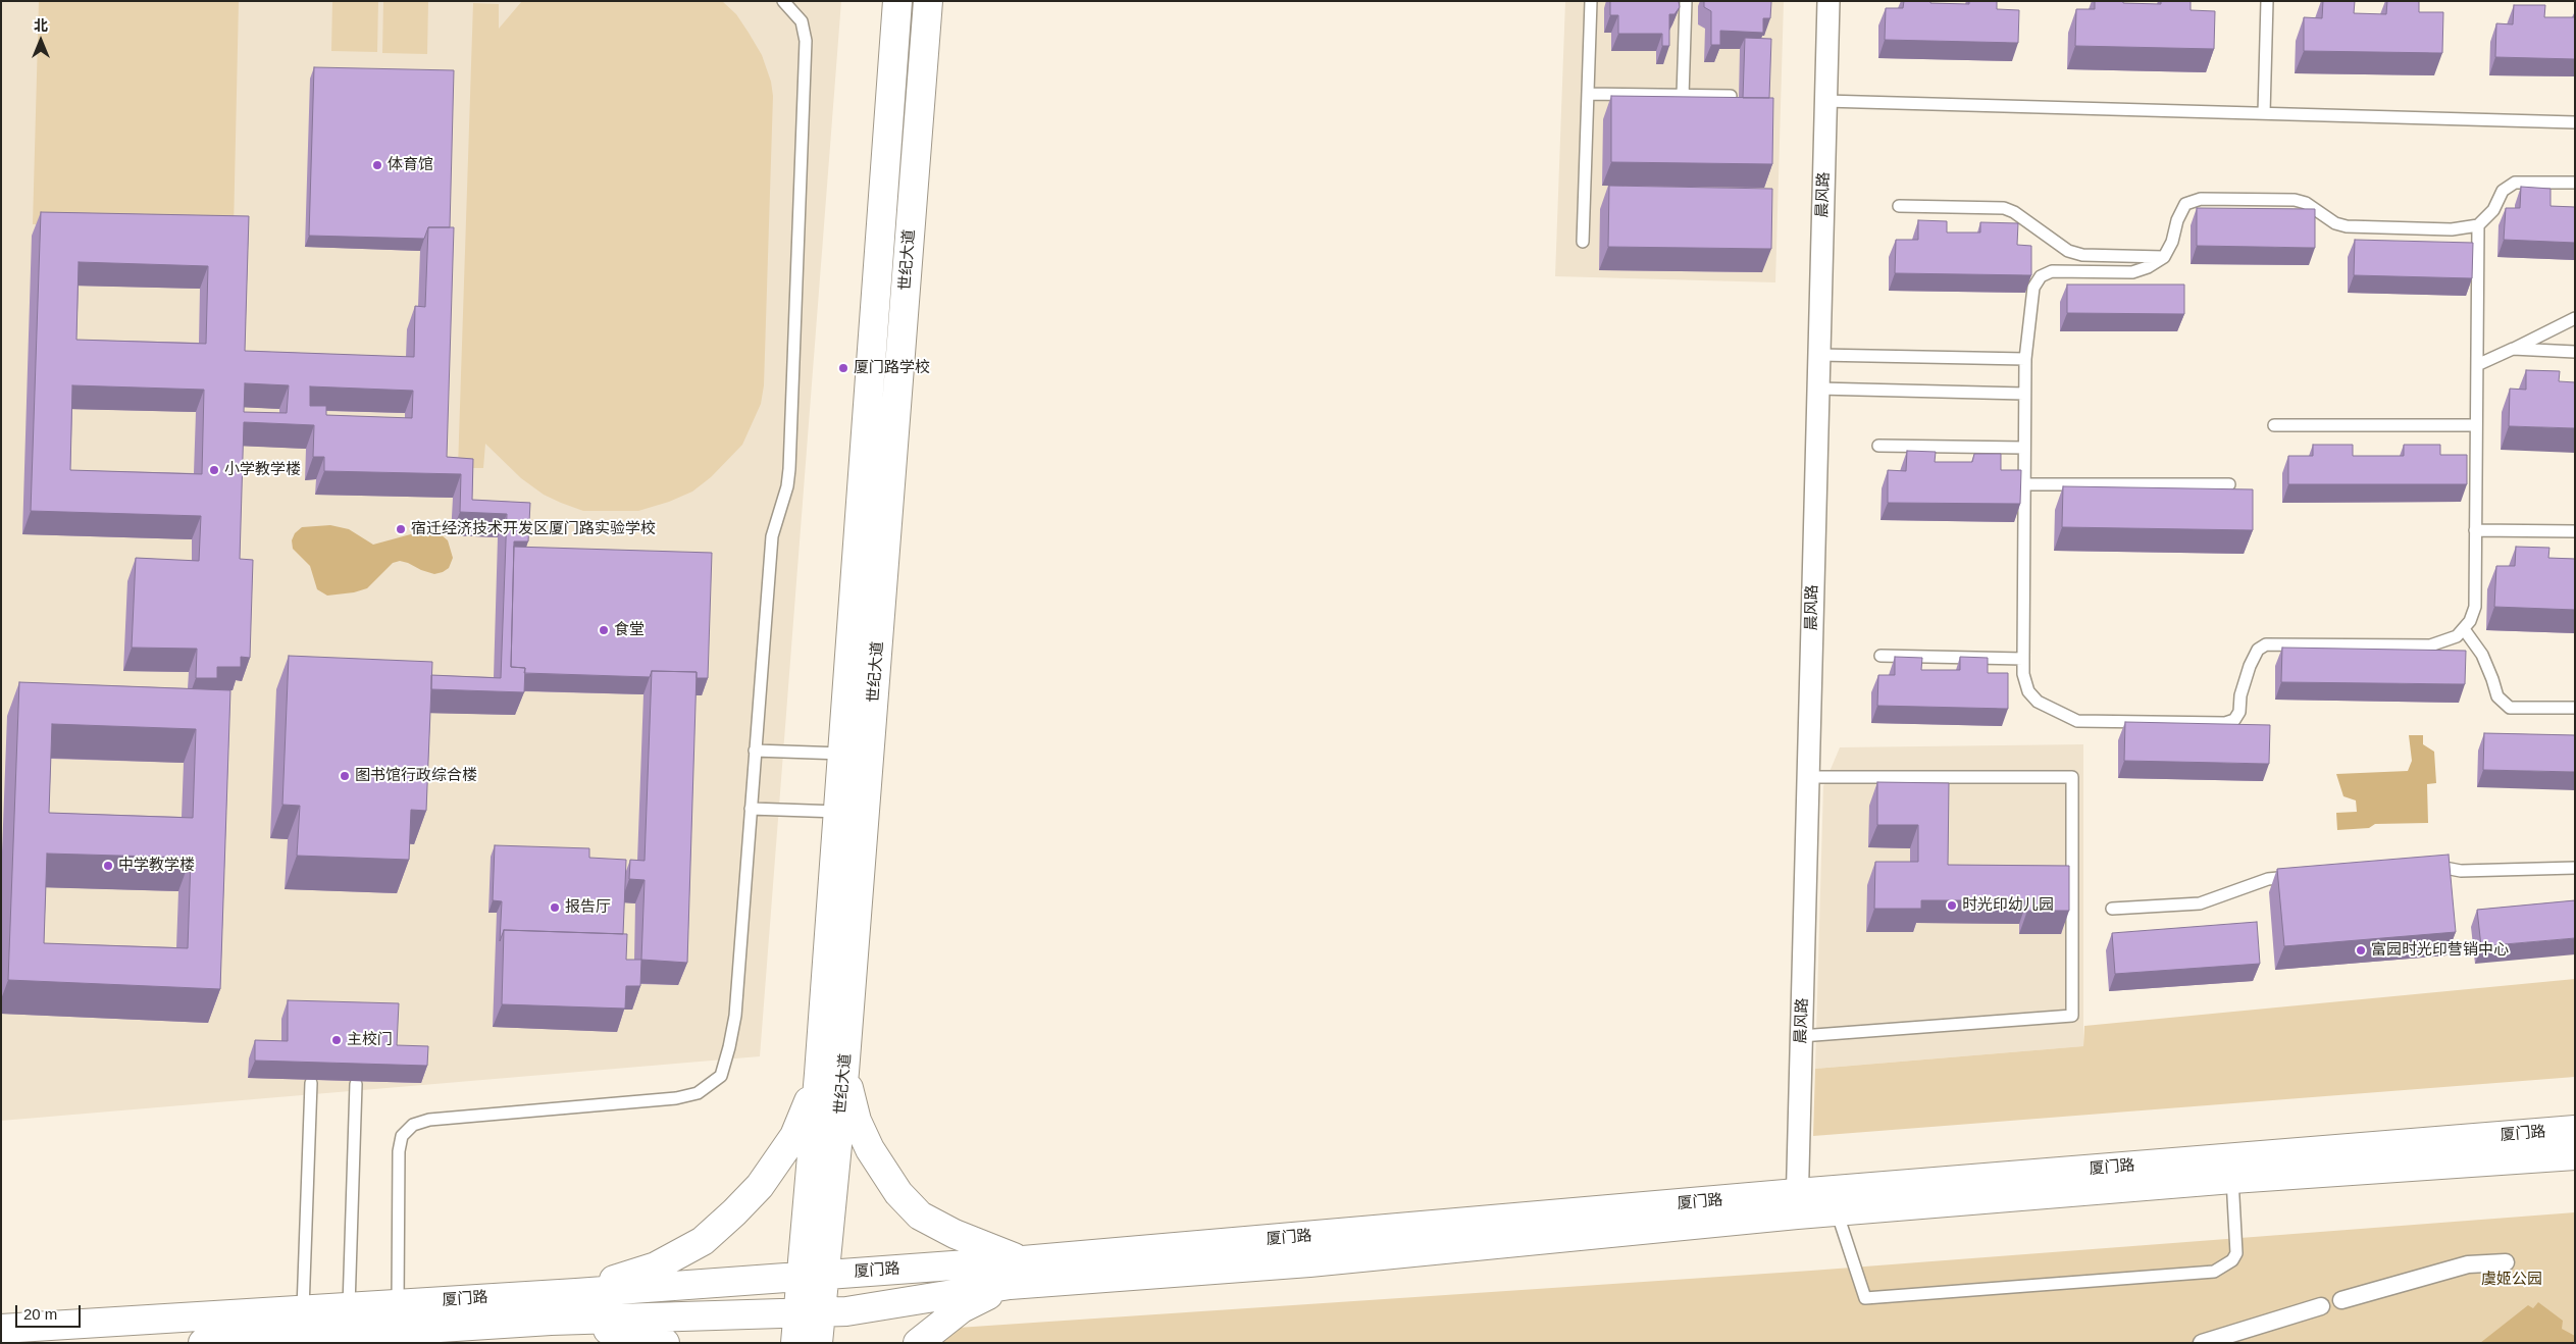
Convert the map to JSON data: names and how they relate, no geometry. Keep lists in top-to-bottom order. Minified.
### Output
{"streets":{"street":["晨风路","世纪大道","厦门路"]},"crossings":[["晨风路","厦门路"],["世纪大道","厦门路"]],"parks":["虞姬公园"],"places":["体育馆","厦门路学校","小学教学楼","宿迁经济技术开发区厦门路实验学校","食堂","图书馆行政综合楼","中学教学楼","时光印幼儿园","报告厅","富园时光印营销中心","主校门"],"scale_bar":"20 m","north":"top"}
